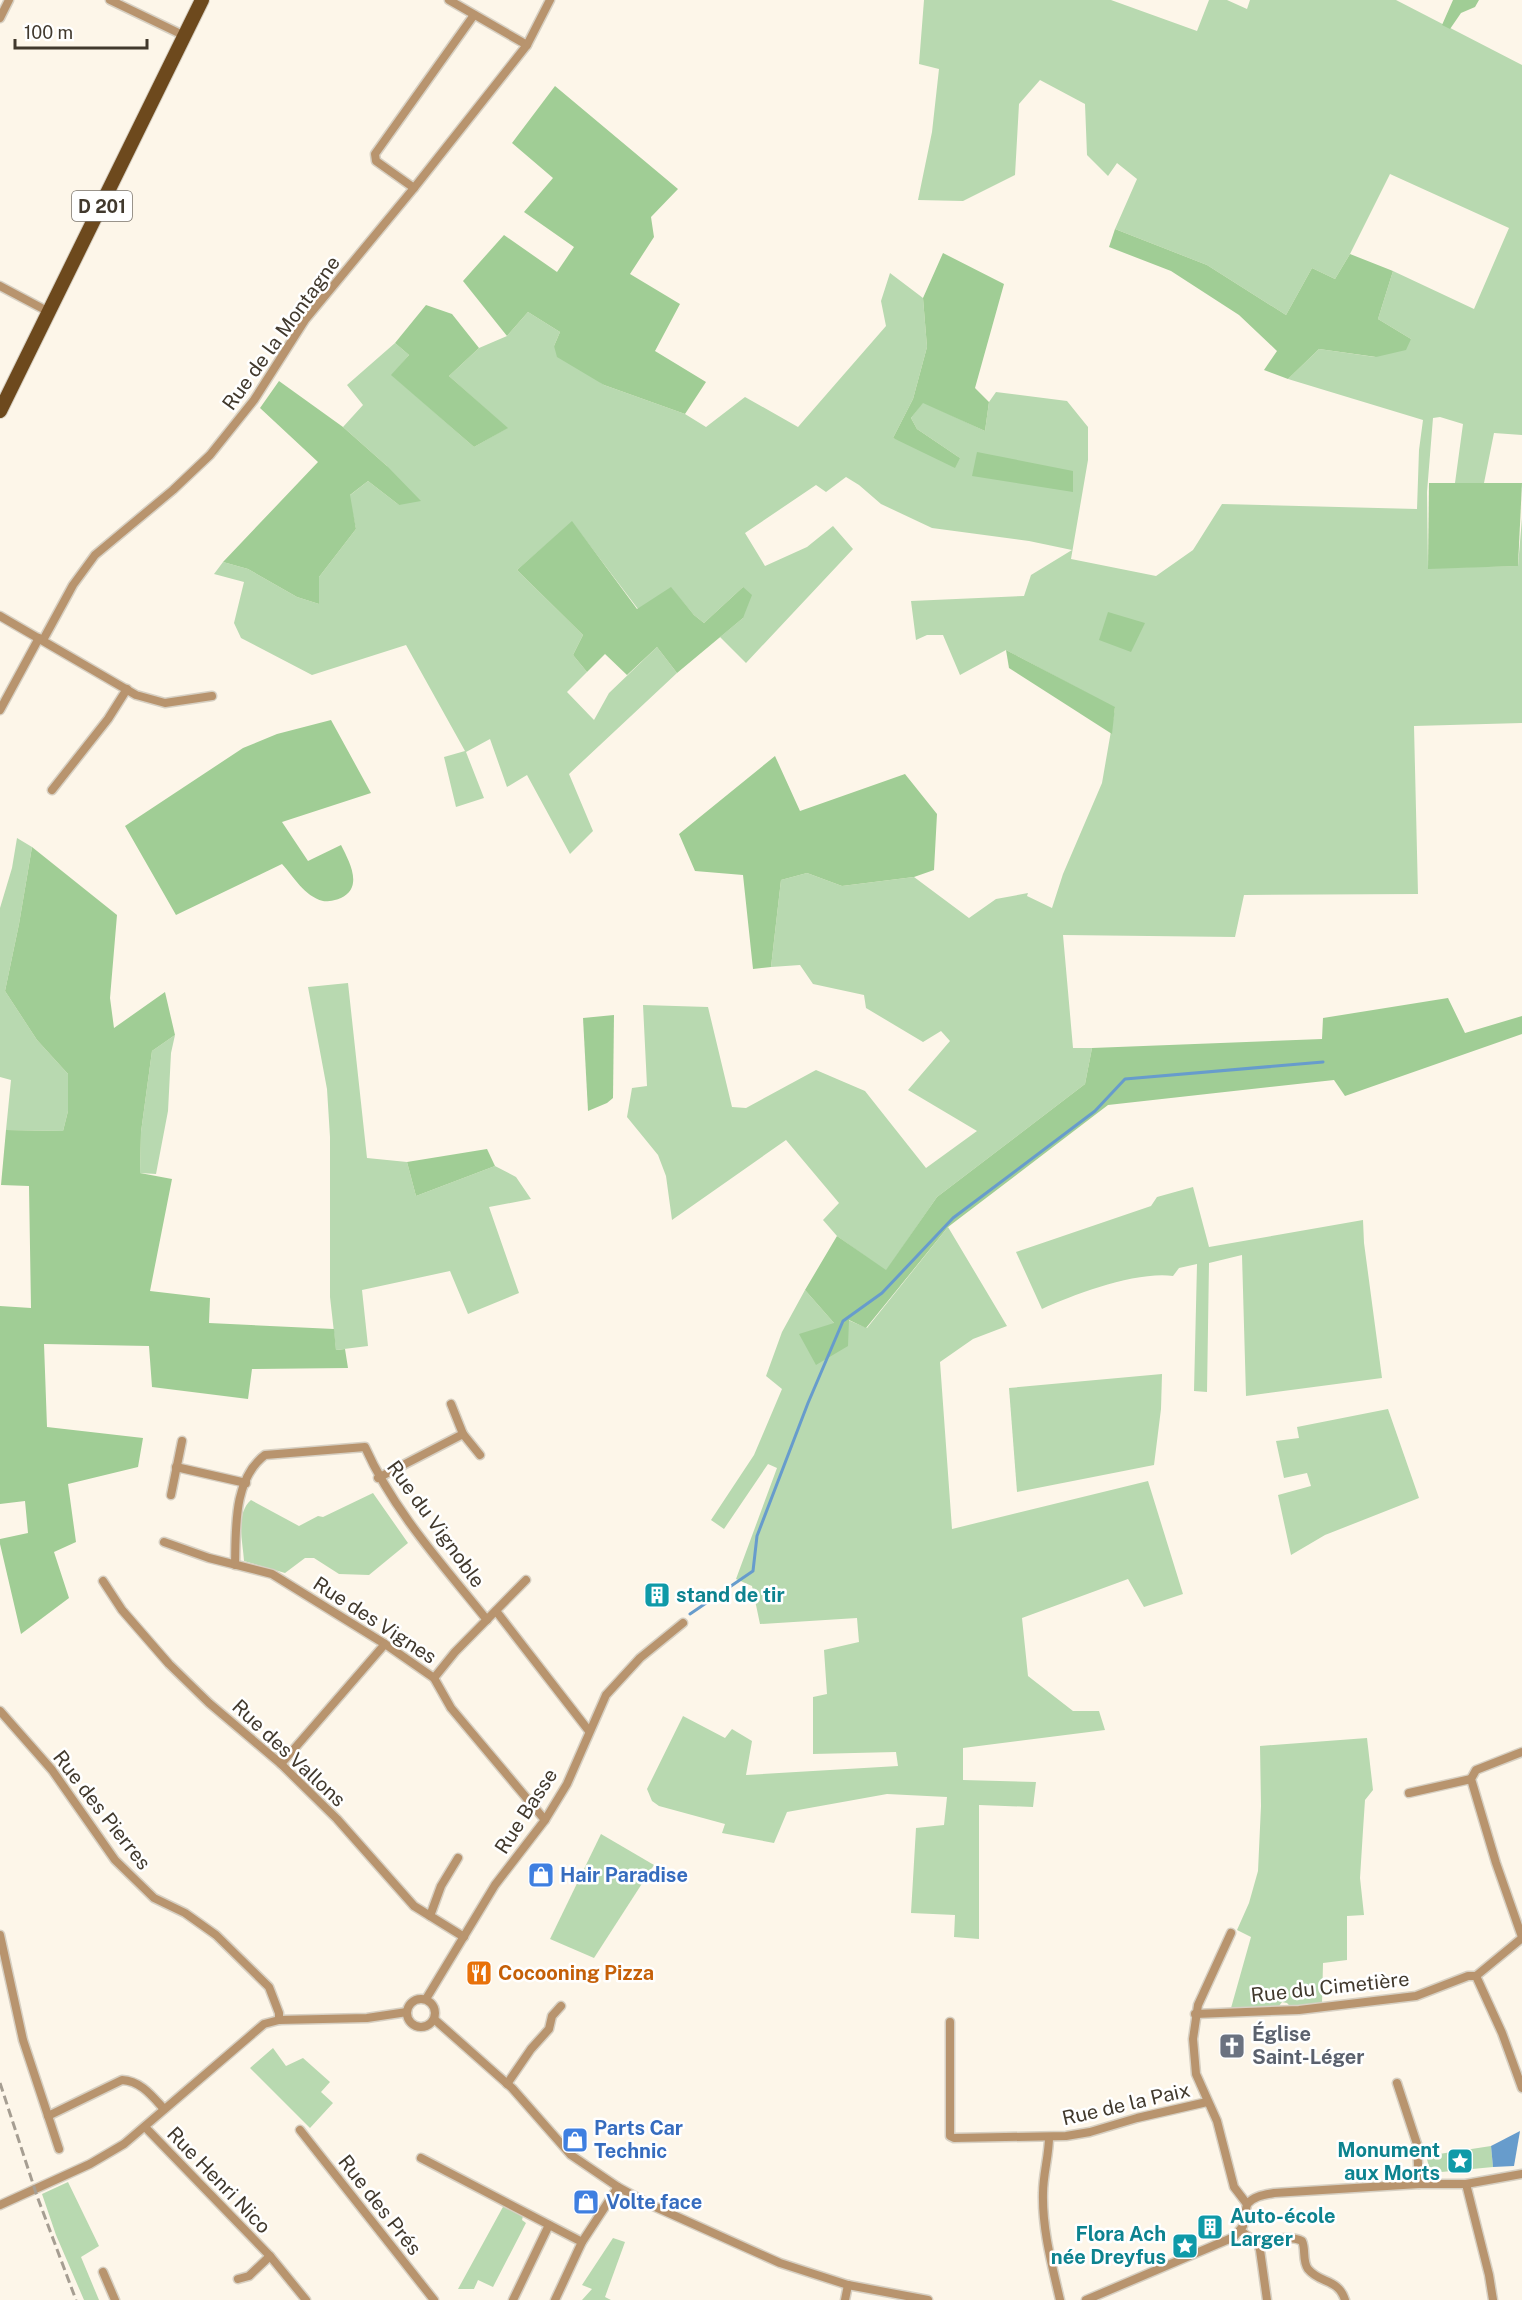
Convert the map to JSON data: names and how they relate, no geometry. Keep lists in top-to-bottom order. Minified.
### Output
{"streets":{"main road":["D 201"],"street":["Rue de la Montagne","Rue du Vignoble","Rue des Vignes","Rue des Vallons","Rue des Pierres","Rue Basse","Rue du Cimetière","Rue de la Paix","Rue Henri Nico","Rue des Prés"]},"crossings":[["Rue du Vignoble","Rue des Vignes"],["Rue des Vignes","Rue Basse"],["Rue des Vallons","Rue Basse"]],"places":{"building":["stand de tir","Auto-école Larger"],"shop":["Hair Paradise","Parts Car Technic","Volte face"],"restaurant":["Cocooning Pizza"],"church":["Église Saint-Léger"],"place":["Monument aux Morts","Flora Ach née Dreyfus"]},"scale_bar":"100 m"}
